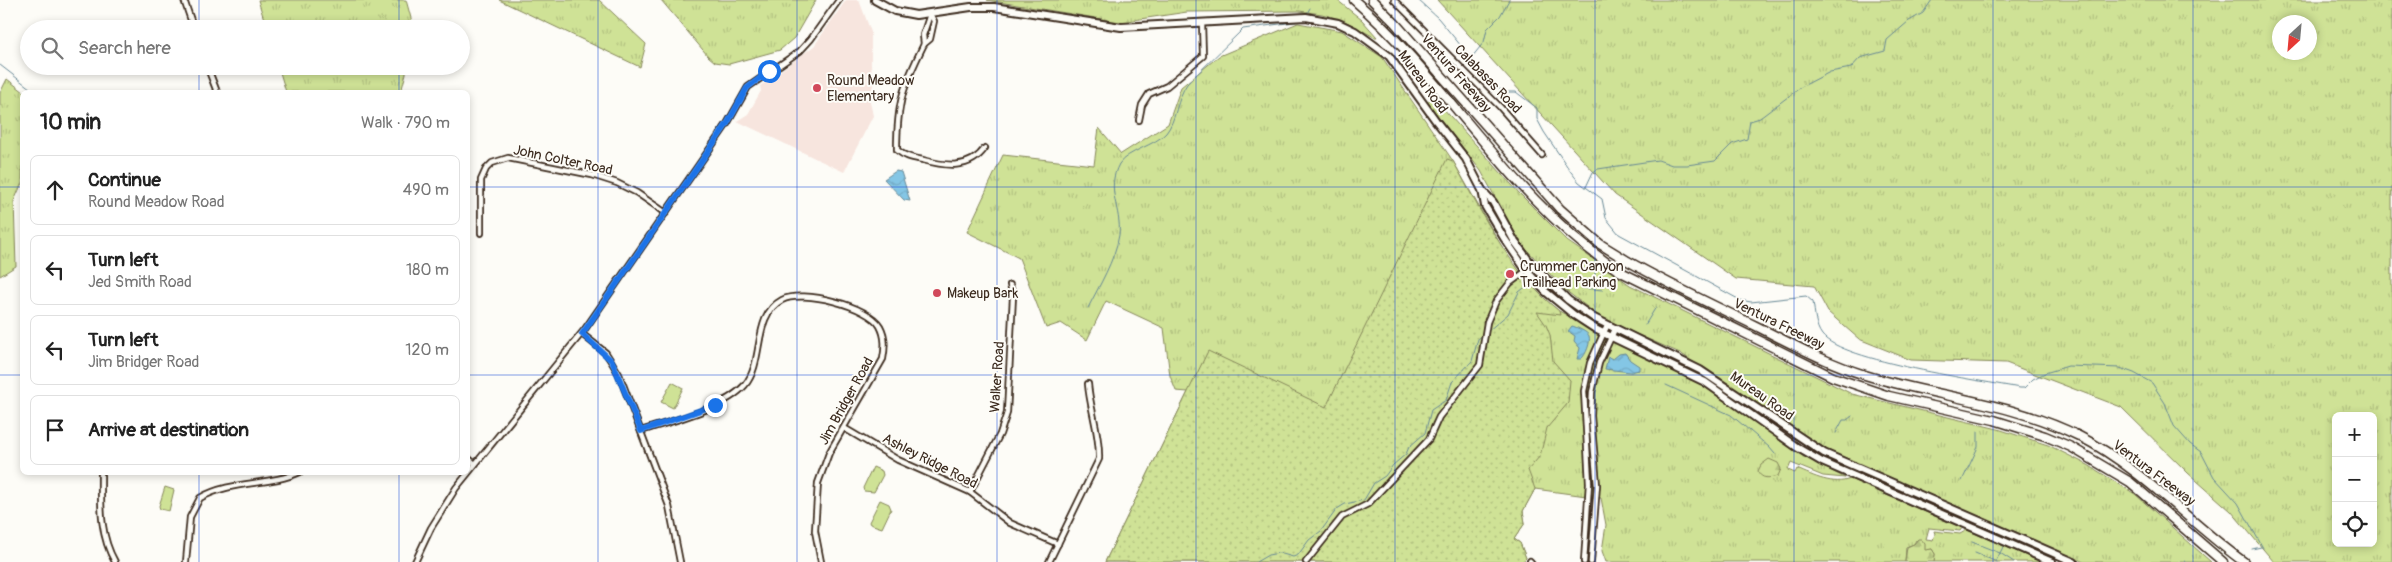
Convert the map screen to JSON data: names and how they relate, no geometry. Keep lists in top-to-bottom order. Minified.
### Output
{"streets":{"highway":["Ventura Freeway"],"main road":["Mureau Road"],"street":["Calabasas Road","John Colter Road","Walker Road","Jim Bridger Road","Ashley Ridge Road"]},"crossings":[["Walker Road","Ashley Ridge Road"],["Jim Bridger Road","Ashley Ridge Road"]],"places":["Round Meadow Elementary","Crummer Canyon Trailhead Parking","Makeup Bark"],"north":"bottom left","page":{"search":"Search here","heading":["10 min","Walk · 790 m"],"list":[["Continue","Round Meadow Road","490 m"],["Turn left","Jed Smith Road","180 m"],["Turn left","Jim Bridger Road","120 m"],"Arrive at destination"],"map_buttons":["+","−"]}}
